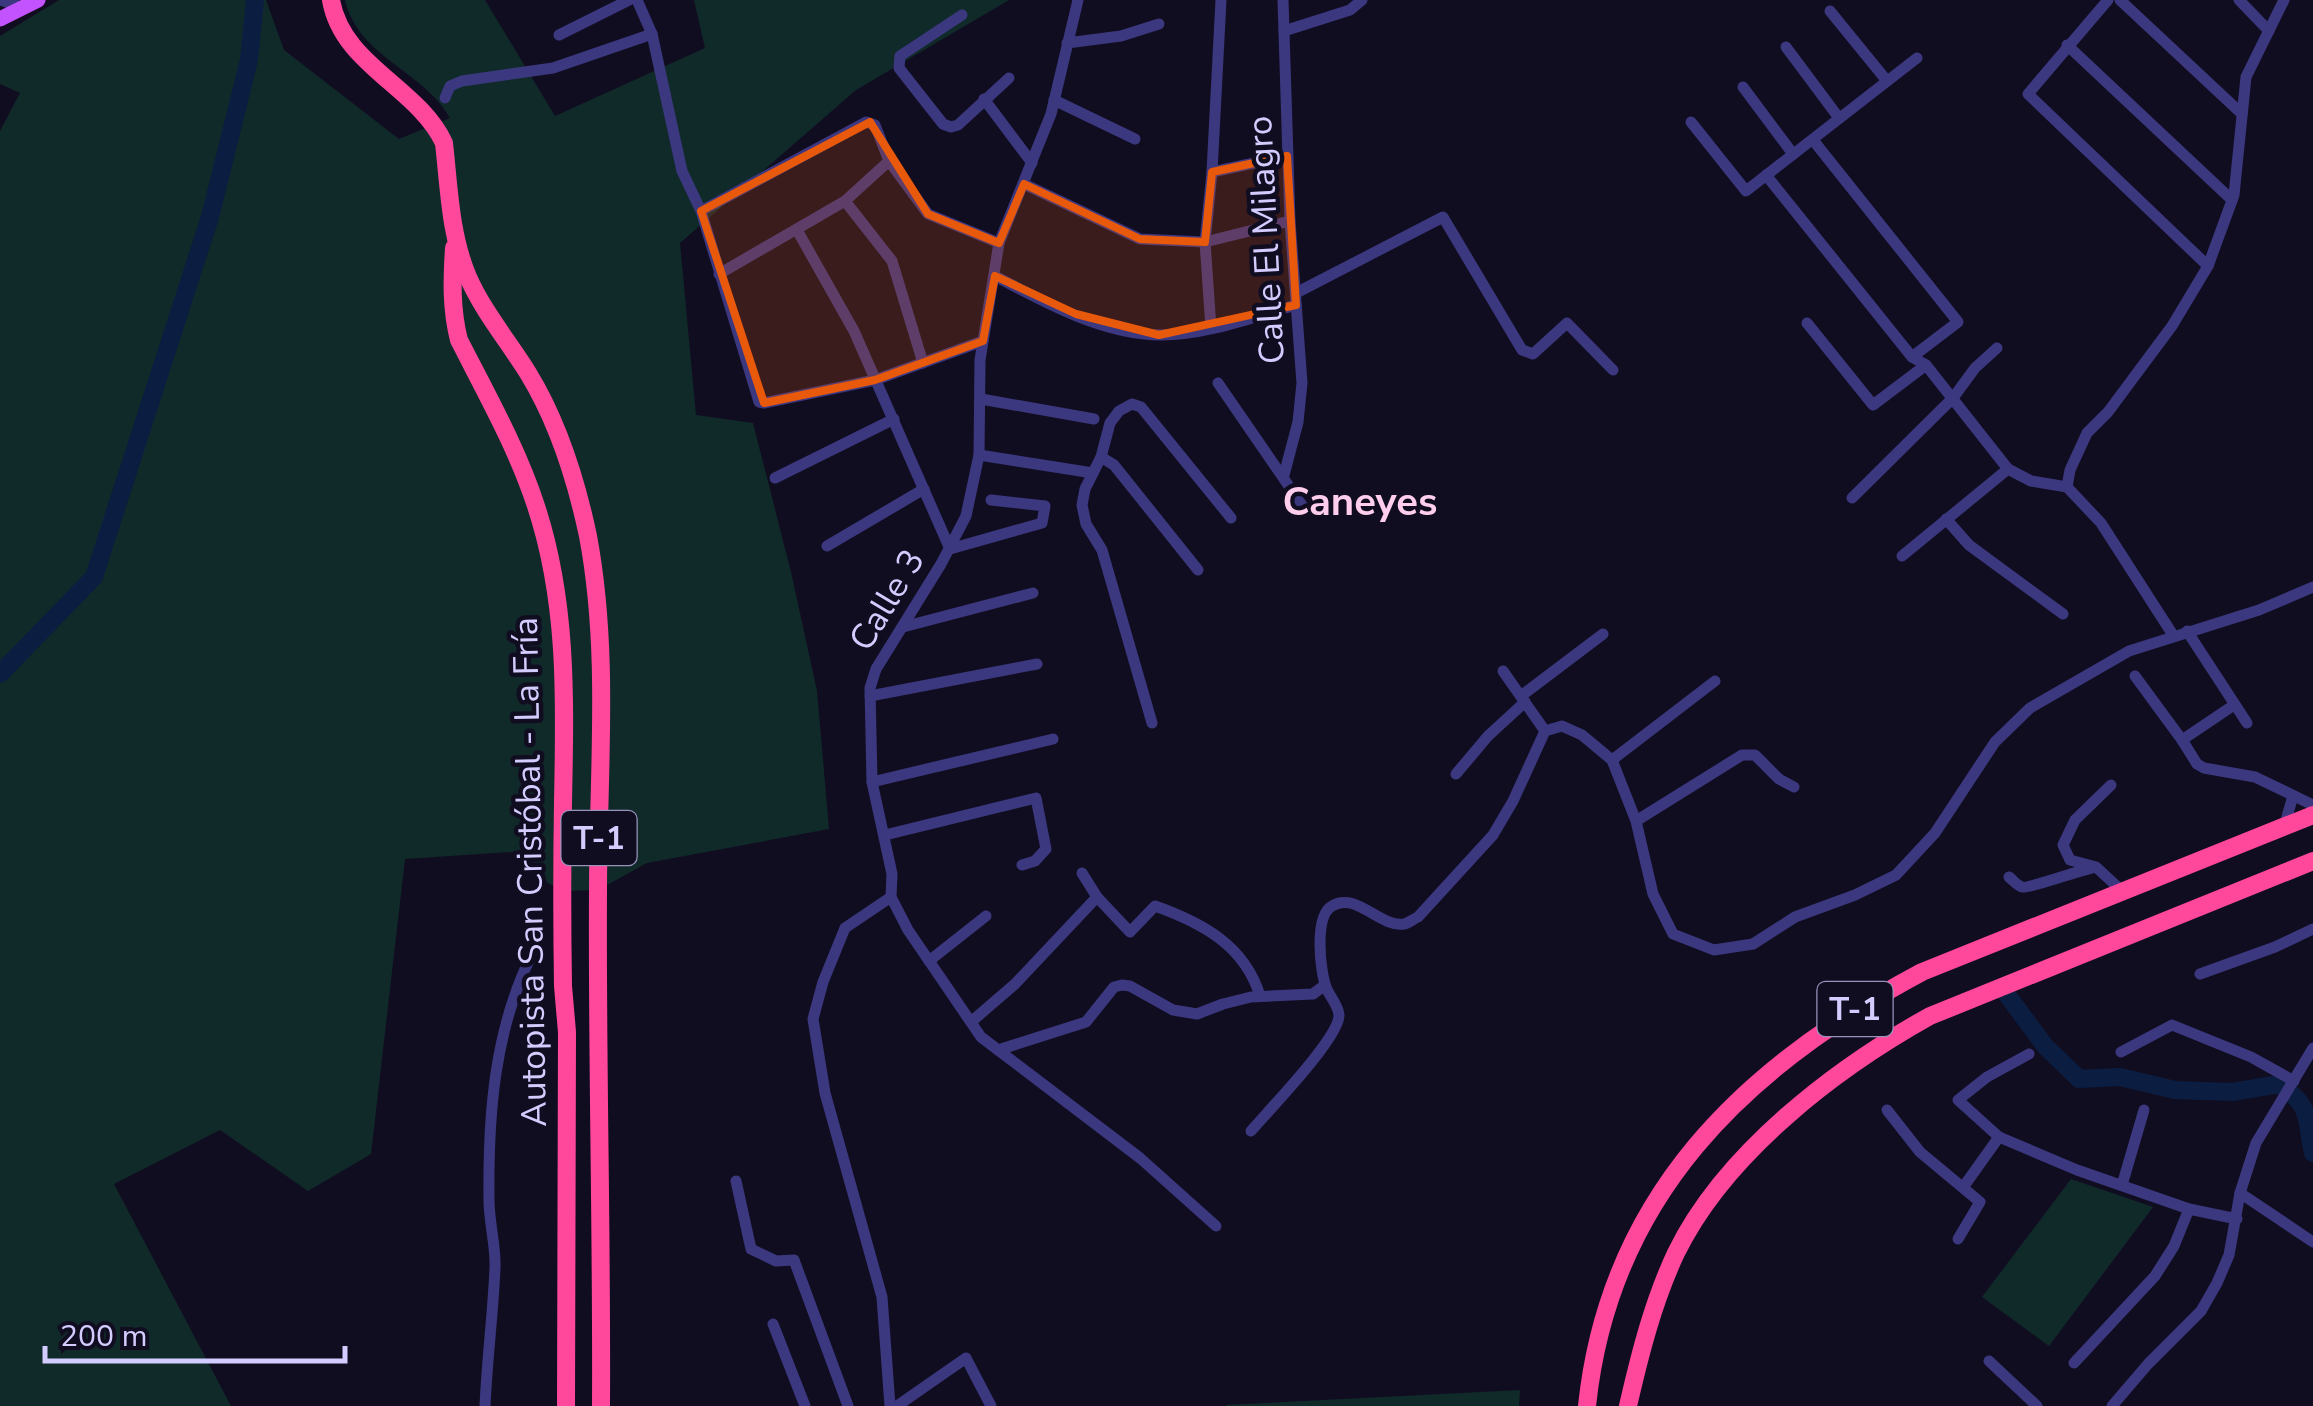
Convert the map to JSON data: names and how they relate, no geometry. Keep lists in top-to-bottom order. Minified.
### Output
{"streets":{"highway":["T-1","Autopista San Cristóbal - La Fría"],"street":["Calle El Milagro","Calle 3"]},"crossings":[["T-1","Autopista San Cristóbal - La Fría"]],"districts":["Caneyes"],"scale_bar":"200 m"}
